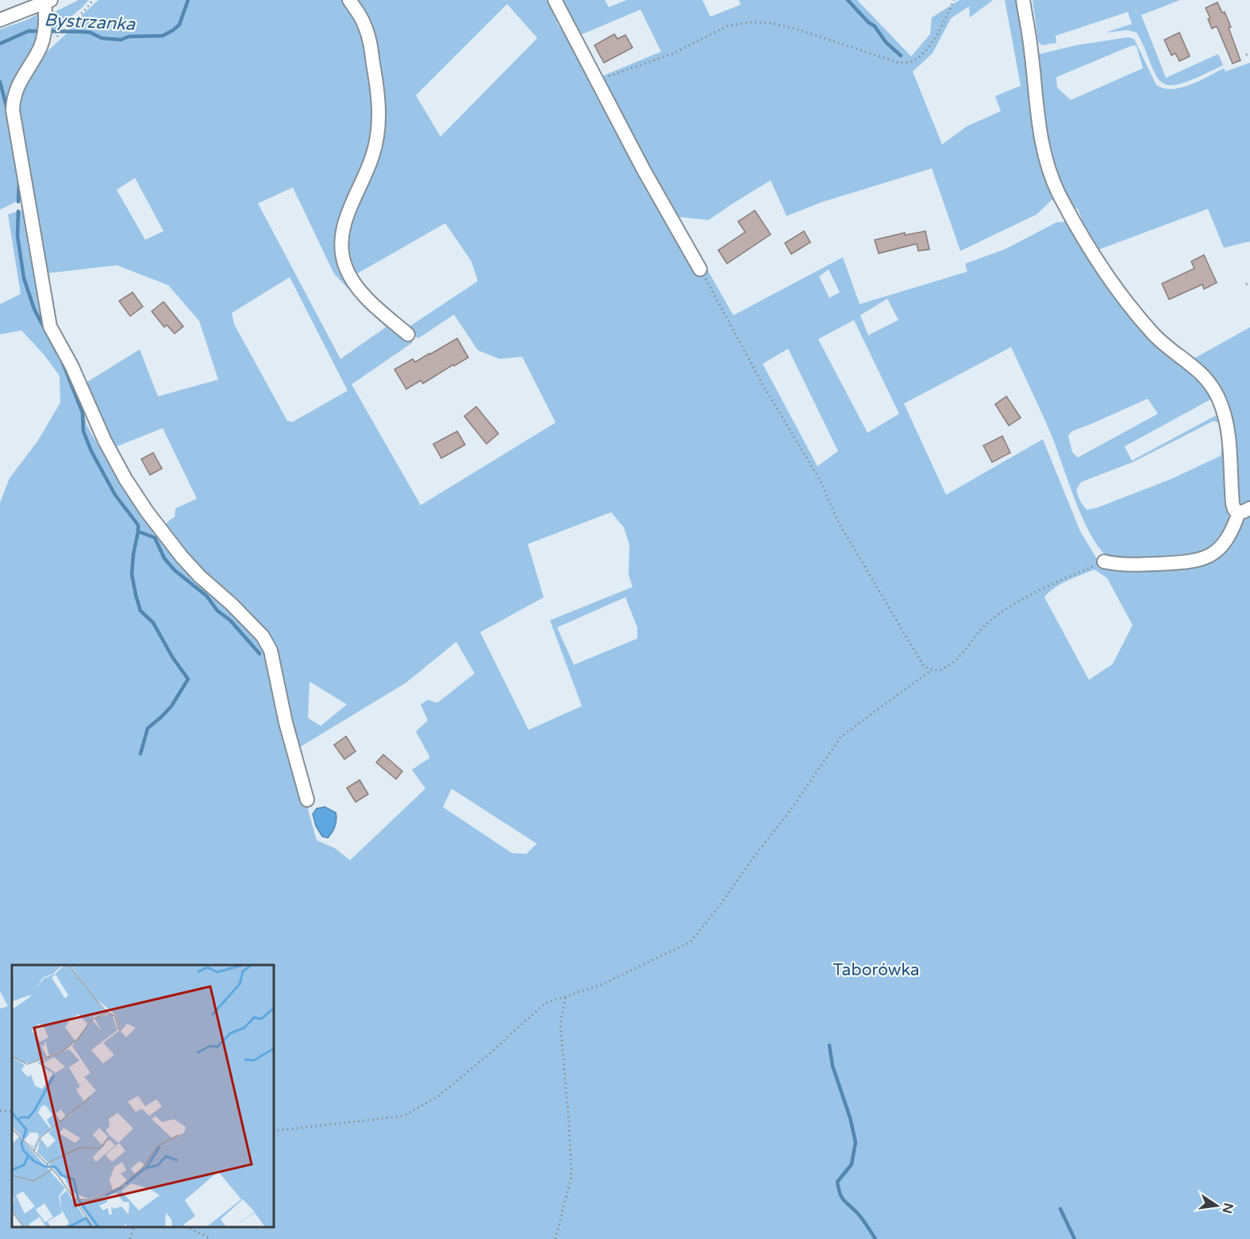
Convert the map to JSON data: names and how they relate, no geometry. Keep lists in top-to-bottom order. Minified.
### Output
{"water":["Bystrzanka"],"parks":["Taborówka"],"north":"right"}
